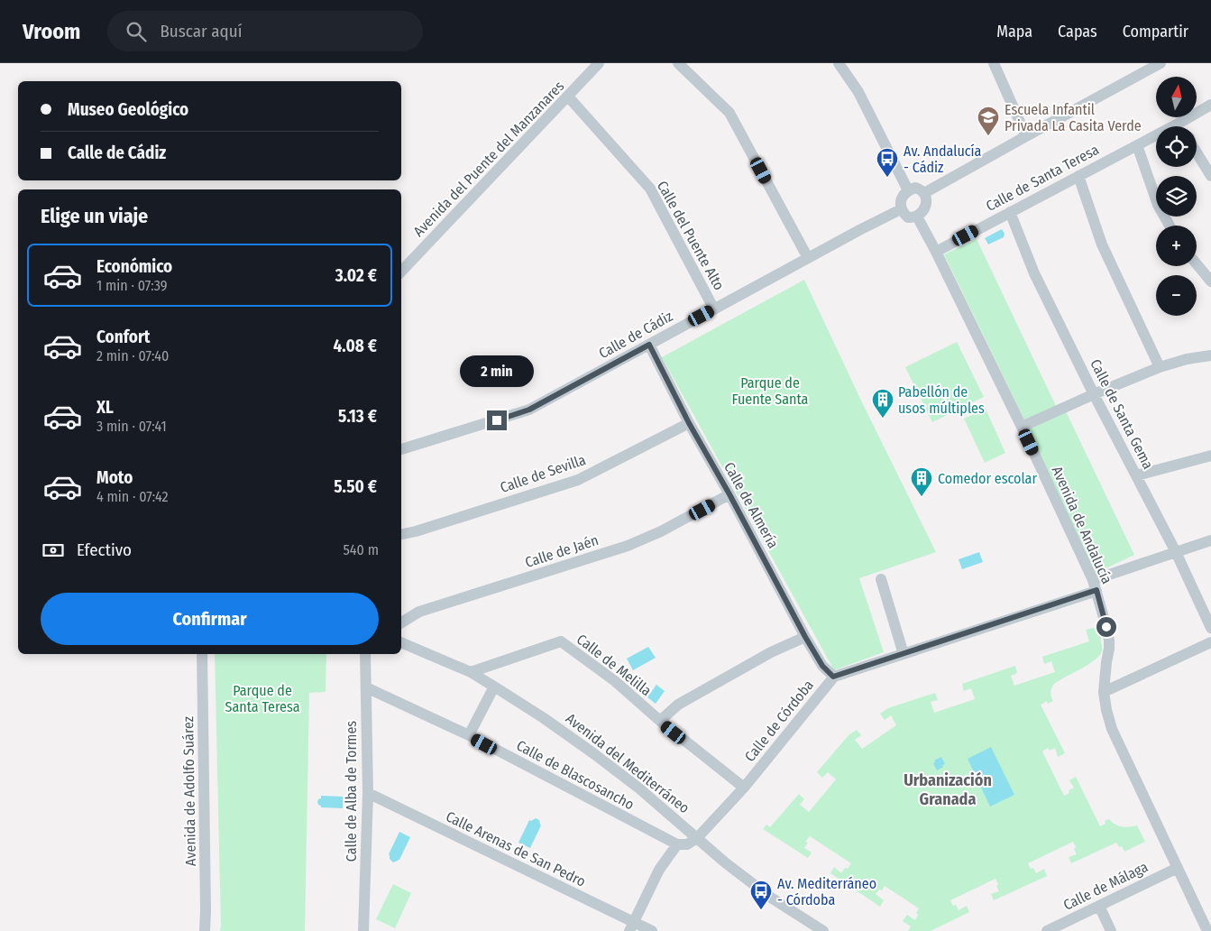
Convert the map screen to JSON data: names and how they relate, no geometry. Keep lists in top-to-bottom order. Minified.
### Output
{"streets":{"street":["Avenida del Puente del Manzanares","Calle de Santa Teresa","Calle del Puente Alto","Calle de Cádiz","Calle de Santa Gema","Calle de Sevilla","Calle de Almería","Avenida de Andalucía","Calle de Jaén","Calle de Melilla","Calle de Córdoba","Avenida del Mediterráneo","Calle de Blascosancho","Avenida de Adolfo Suárez","Calle de Alba de Tormes","Calle Arenas de San Pedro","Calle de Málaga"]},"crossings":[["Avenida del Puente del Manzanares","Calle del Puente Alto"],["Calle de Santa Teresa","Calle de Santa Gema"],["Calle de Santa Teresa","Avenida de Andalucía"],["Calle del Puente Alto","Calle de Cádiz"],["Calle de Cádiz","Calle de Almería"],["Calle de Cádiz","Avenida de Andalucía"],["Calle de Santa Gema","Calle de Córdoba"],["Calle de Sevilla","Calle de Almería"],["Calle de Almería","Calle de Jaén"],["Calle de Almería","Calle de Córdoba"],["Avenida de Andalucía","Calle de Córdoba"],["Avenida de Andalucía","Calle de Málaga"],["Calle de Melilla","Calle de Córdoba"],["Calle de Melilla","Avenida del Mediterráneo"],["Calle de Córdoba","Avenida del Mediterráneo"],["Calle de Blascosancho","Calle de Alba de Tormes"],["Calle de Alba de Tormes","Calle Arenas de San Pedro"]],"districts":["Urbanización Granada"],"parks":["Parque de Fuente Santa","Parque de Santa Teresa"],"places":{"school or university":["Escuela Infantil Privada La Casita Verde"],"bus stop":["Av. Andalucía - Cádiz","Av. Mediterráneo - Córdoba"],"building":["Pabellón de usos múltiples","Comedor escolar"]},"north":"top","page":{"header":"Vroom","search":"Buscar aquí","nav":["Mapa","Capas","Compartir"],"map_buttons":["+","−"],"banner":["Museo Geológico","Calle de Cádiz"],"heading":"Elige un viaje","list":[{"name":"Económico","note":"1 min · 07:39","value":"3.02 €"},{"name":"Confort","note":"2 min · 07:40","value":"4.08 €"},{"name":"XL","note":"3 min · 07:41","value":"5.13 €"},{"name":"Moto","note":"4 min · 07:42","value":"5.50 €"}],"bubble":"2 min","pay":["Efectivo","540 m"],"buttons":"Confirmar"}}
